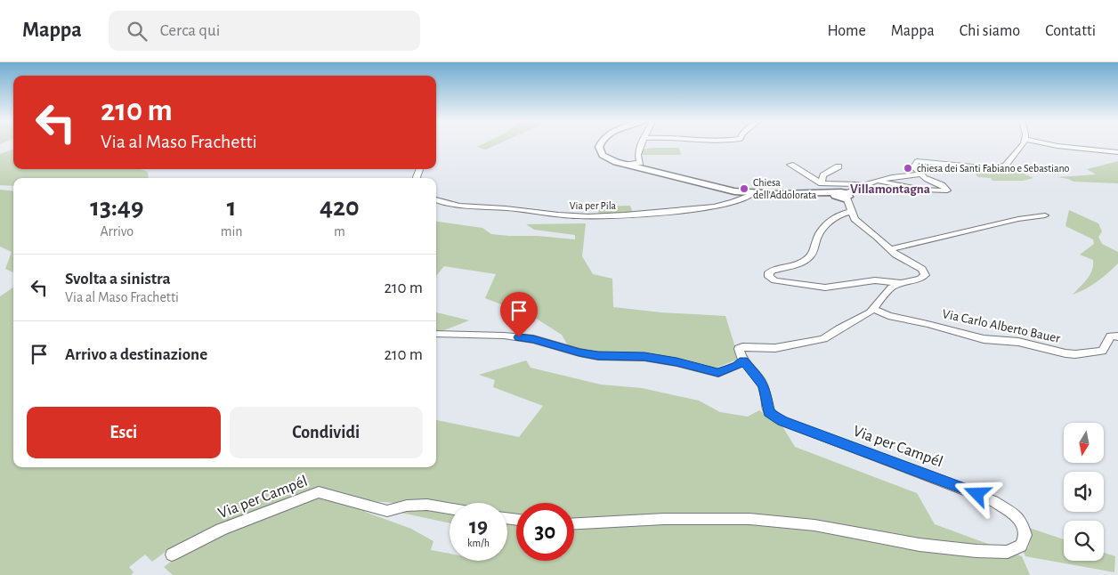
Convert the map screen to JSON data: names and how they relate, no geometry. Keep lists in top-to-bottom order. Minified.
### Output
{"streets":{"street":["Via per Pila","Via Carlo Alberto Bauer","Via per Campél"]},"districts":["Villamontagna"],"places":["chiesa dei Santi Fabiano e Sebastiano","Chiesa dell'Addolorata"],"north":"bottom","page":{"header":"Mappa","search":"Cerca qui","nav":["Home","Mappa","Chi siamo","Contatti"],"turn":["210 m","Via al Maso Frachetti"],"eta":["13:49","Arrivo","1","min","420","m"],"list":[{"name":"Svolta a sinistra","note":"Via al Maso Frachetti","value":"210 m"},{"name":"Arrivo a destinazione","value":"210 m"}],"buttons":["Esci","Condividi"],"speed":"19 km/h","limit":"30"}}
